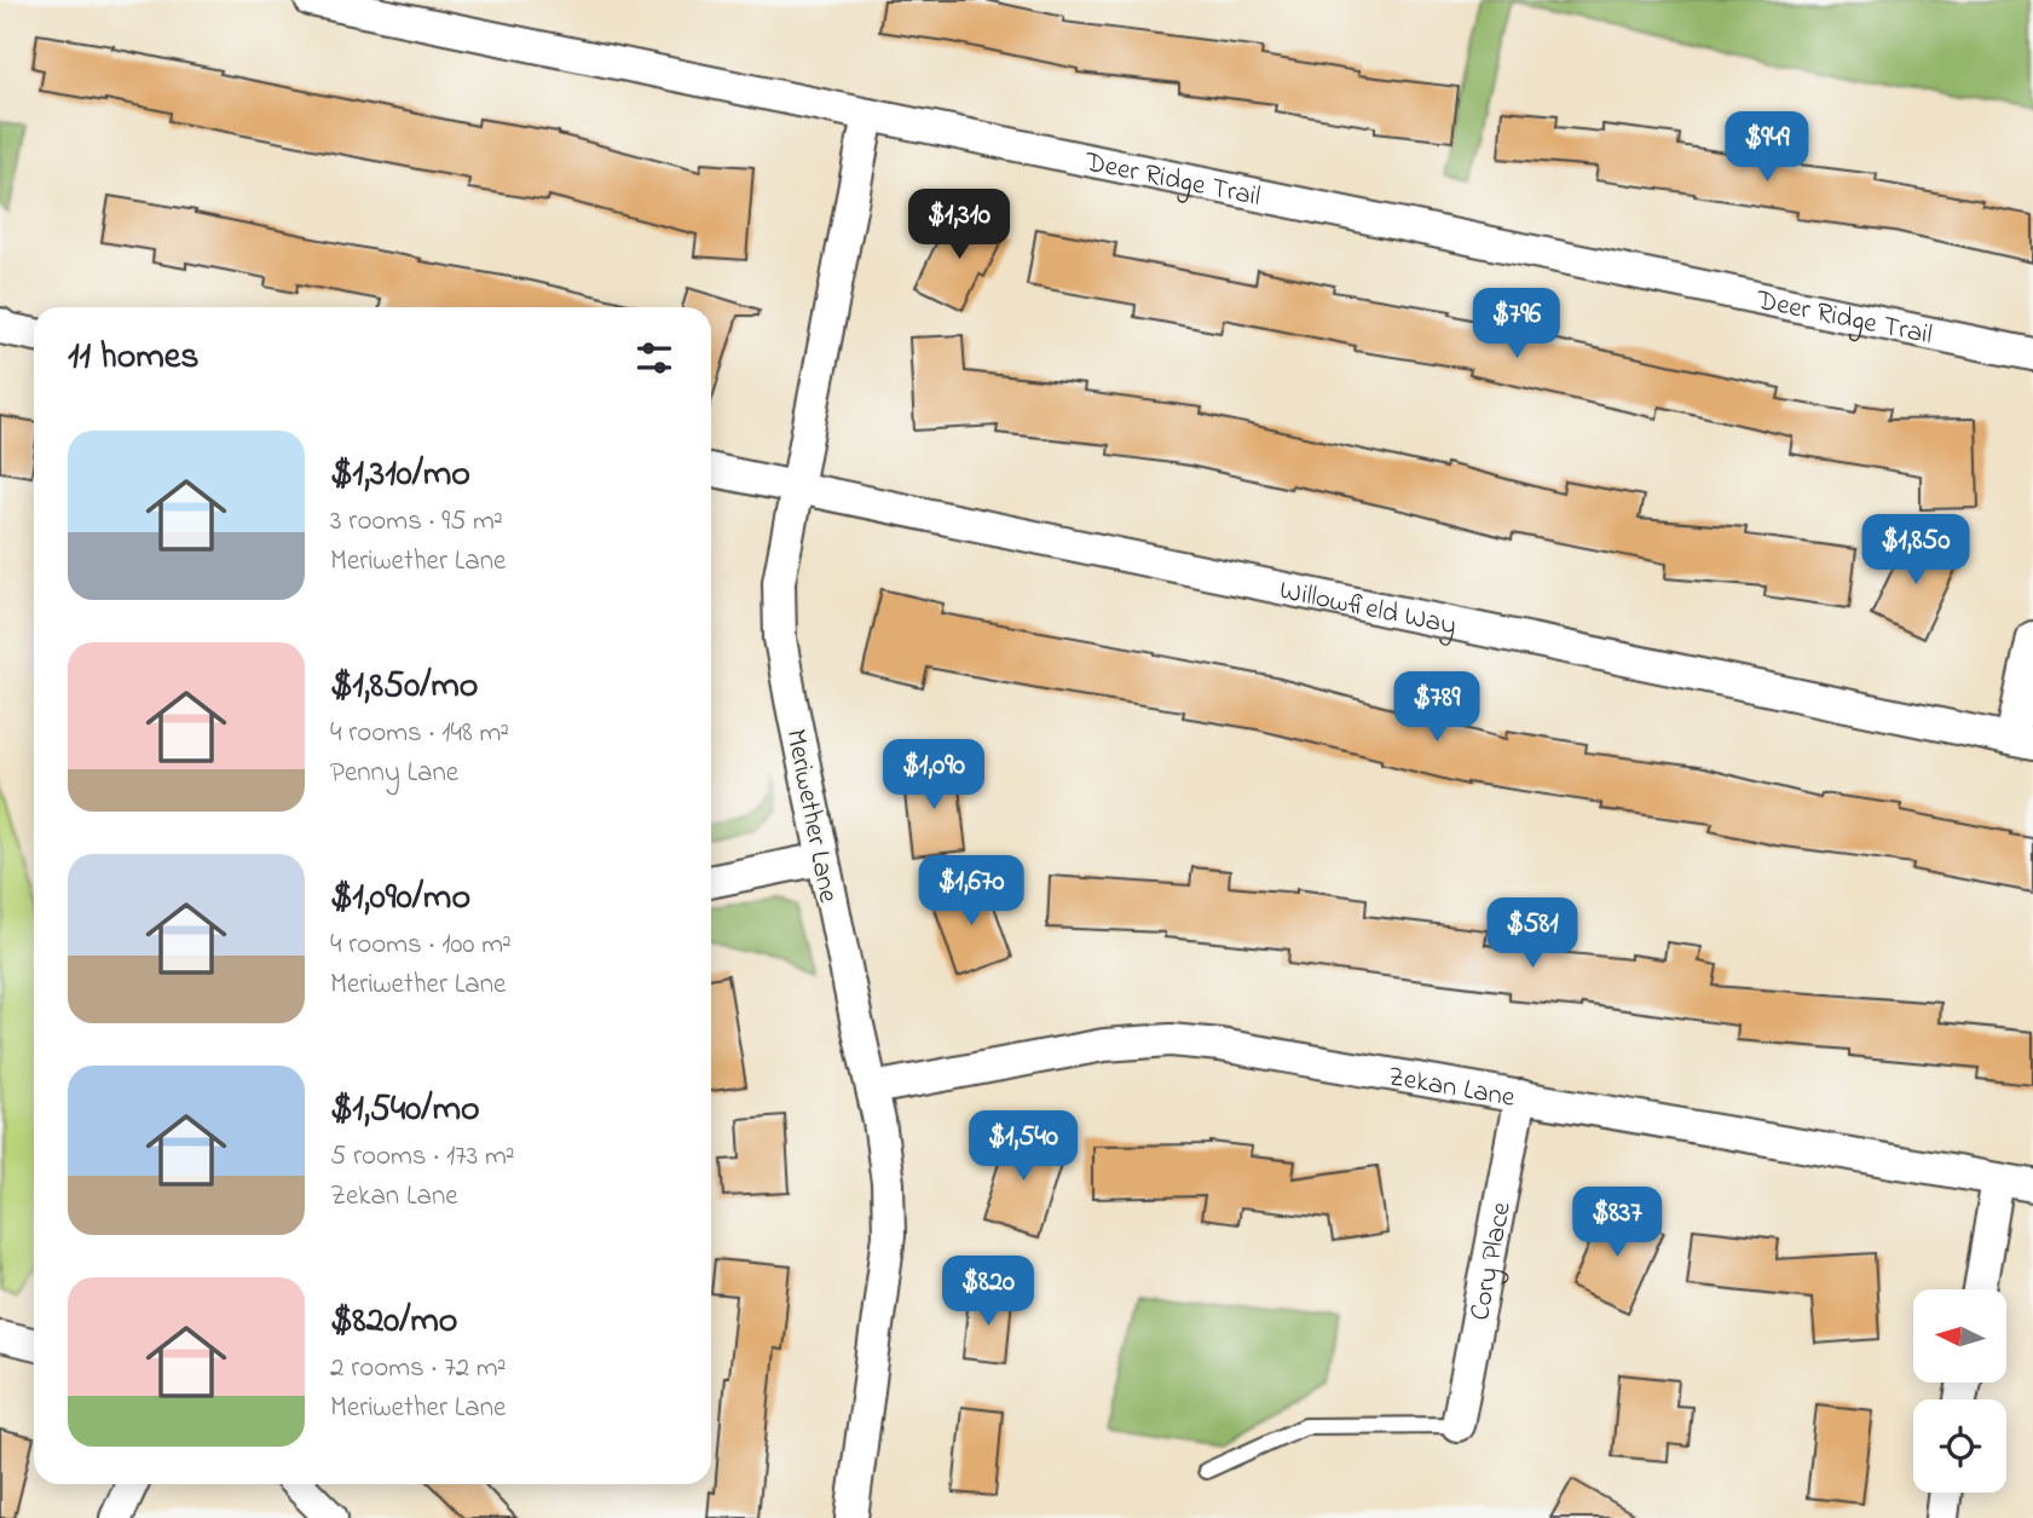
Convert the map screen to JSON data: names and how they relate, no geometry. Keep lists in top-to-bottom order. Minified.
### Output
{"streets":{"street":["Deer Ridge Trail","Willowfield Way","Meriwether Lane","Zekan Lane","Cory Place"]},"crossings":[["Deer Ridge Trail","Meriwether Lane"],["Willowfield Way","Meriwether Lane"],["Meriwether Lane","Zekan Lane"],["Zekan Lane","Cory Place"]],"north":"left","page":{"price":["$949","$1,310","$796","$1,850","$789","$1,090","$1,670","$581","$1,540","$837","$820"],"heading":"11 homes","list":[{"name":"$1,310/mo","note":"3 rooms · 95 m² · Meriwether Lane"},{"name":"$1,850/mo","note":"4 rooms · 148 m² · Penny Lane"},{"name":"$1,090/mo","note":"4 rooms · 100 m² · Meriwether Lane"},{"name":"$1,540/mo","note":"5 rooms · 173 m² · Zekan Lane"},{"name":"$820/mo","note":"2 rooms · 72 m² · Meriwether Lane"}]}}
